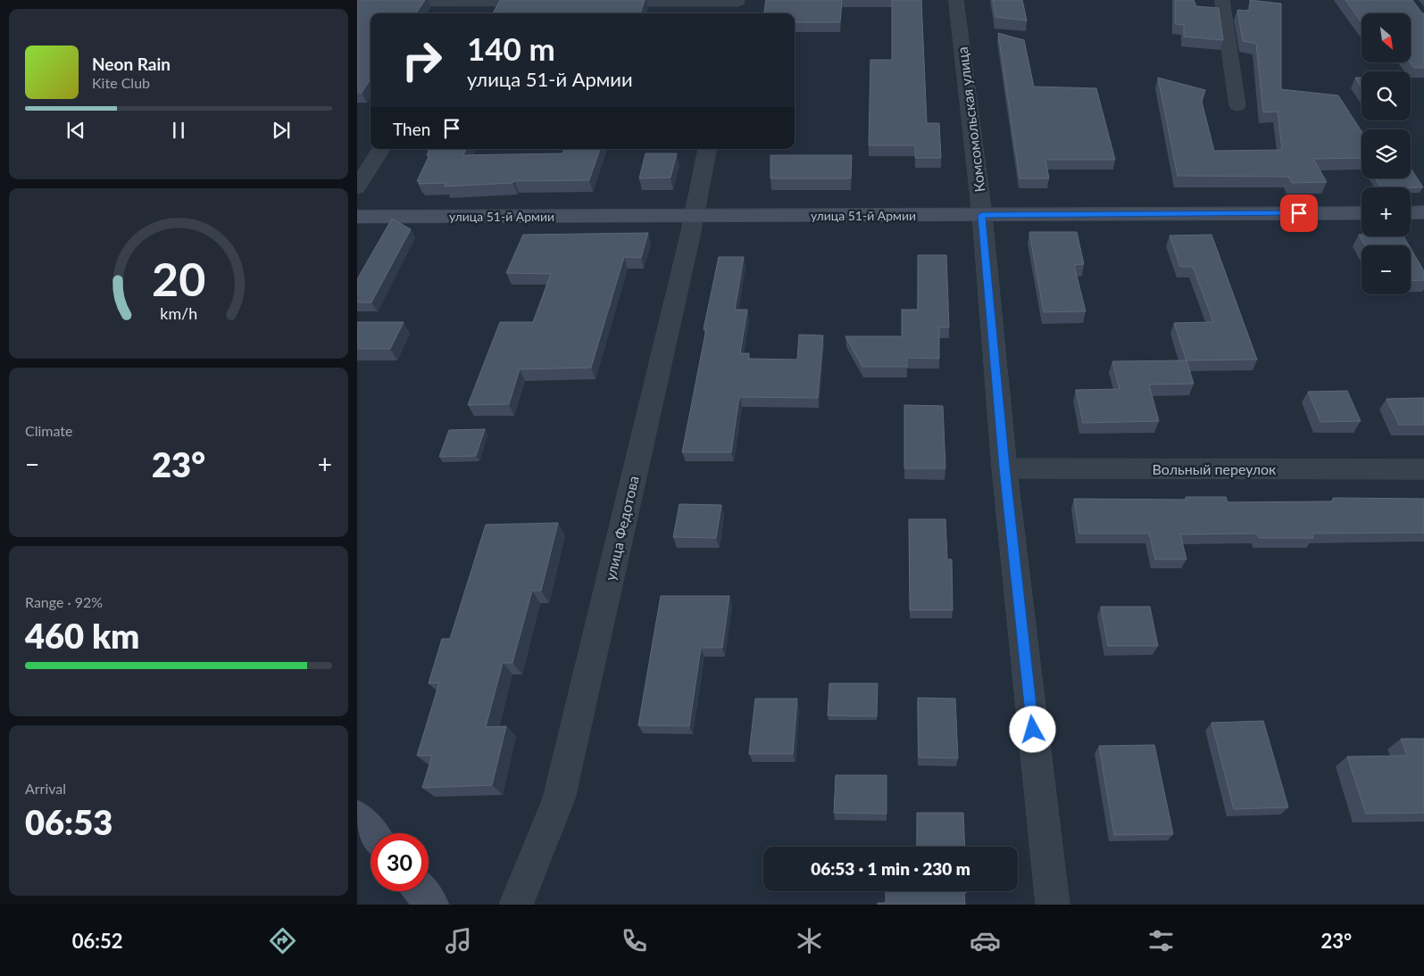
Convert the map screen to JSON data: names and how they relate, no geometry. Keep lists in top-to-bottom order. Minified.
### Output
{"streets":{"main road":["улица 51-й Армии"],"street":["Комсомольская улица","Вольный переулок","улица Федотова"]},"crossings":[["Комсомольская улица","улица 51-й Армии"],["Комсомольская улица","Вольный переулок"],["улица 51-й Армии","улица Федотова"]],"north":"bottom right","page":{"map_buttons":["+","−"],"turn":["140 m","улица 51-й Армии"],"song":["Neon Rain","Kite Club"],"then":"Then","tile":["Climate",["Range · 92%","460 km"],["Arrival","06:53"]],"heat":["−","23°","+"],"limit":"30","trip":"06:53 · 1 min · 230 m","tabs":["06:52","23°"],"gauge":["20","km/h"]}}
